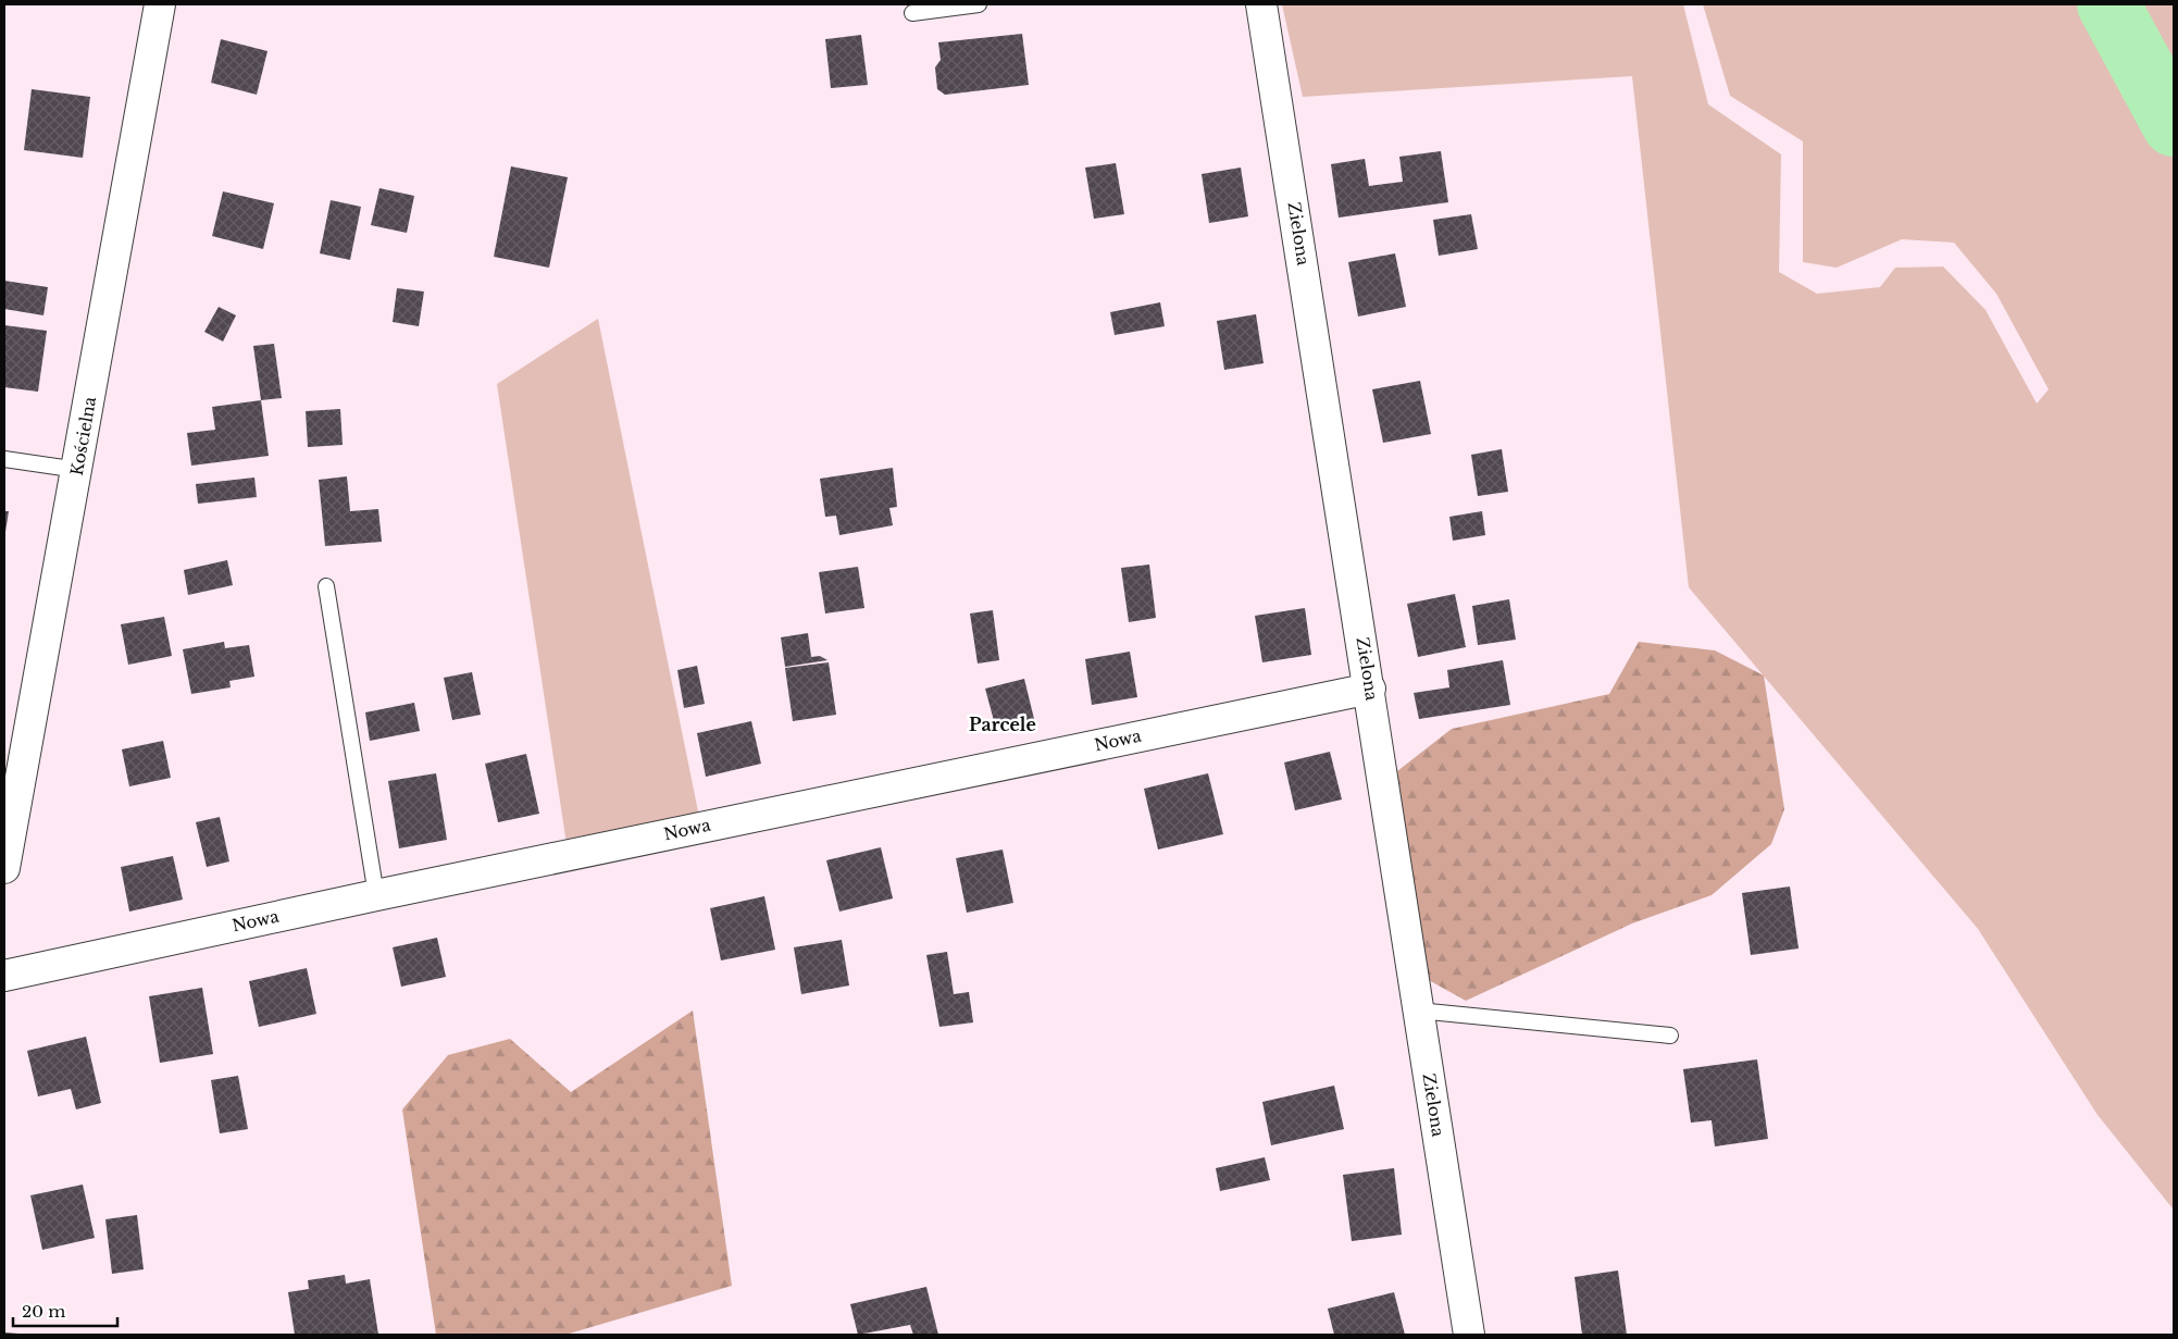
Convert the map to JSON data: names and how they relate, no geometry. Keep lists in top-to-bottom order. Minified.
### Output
{"streets":{"street":["Zielona","Kościelna","Nowa"]},"crossings":[["Zielona","Nowa"]],"districts":["Parcele"],"scale_bar":"20 m"}
